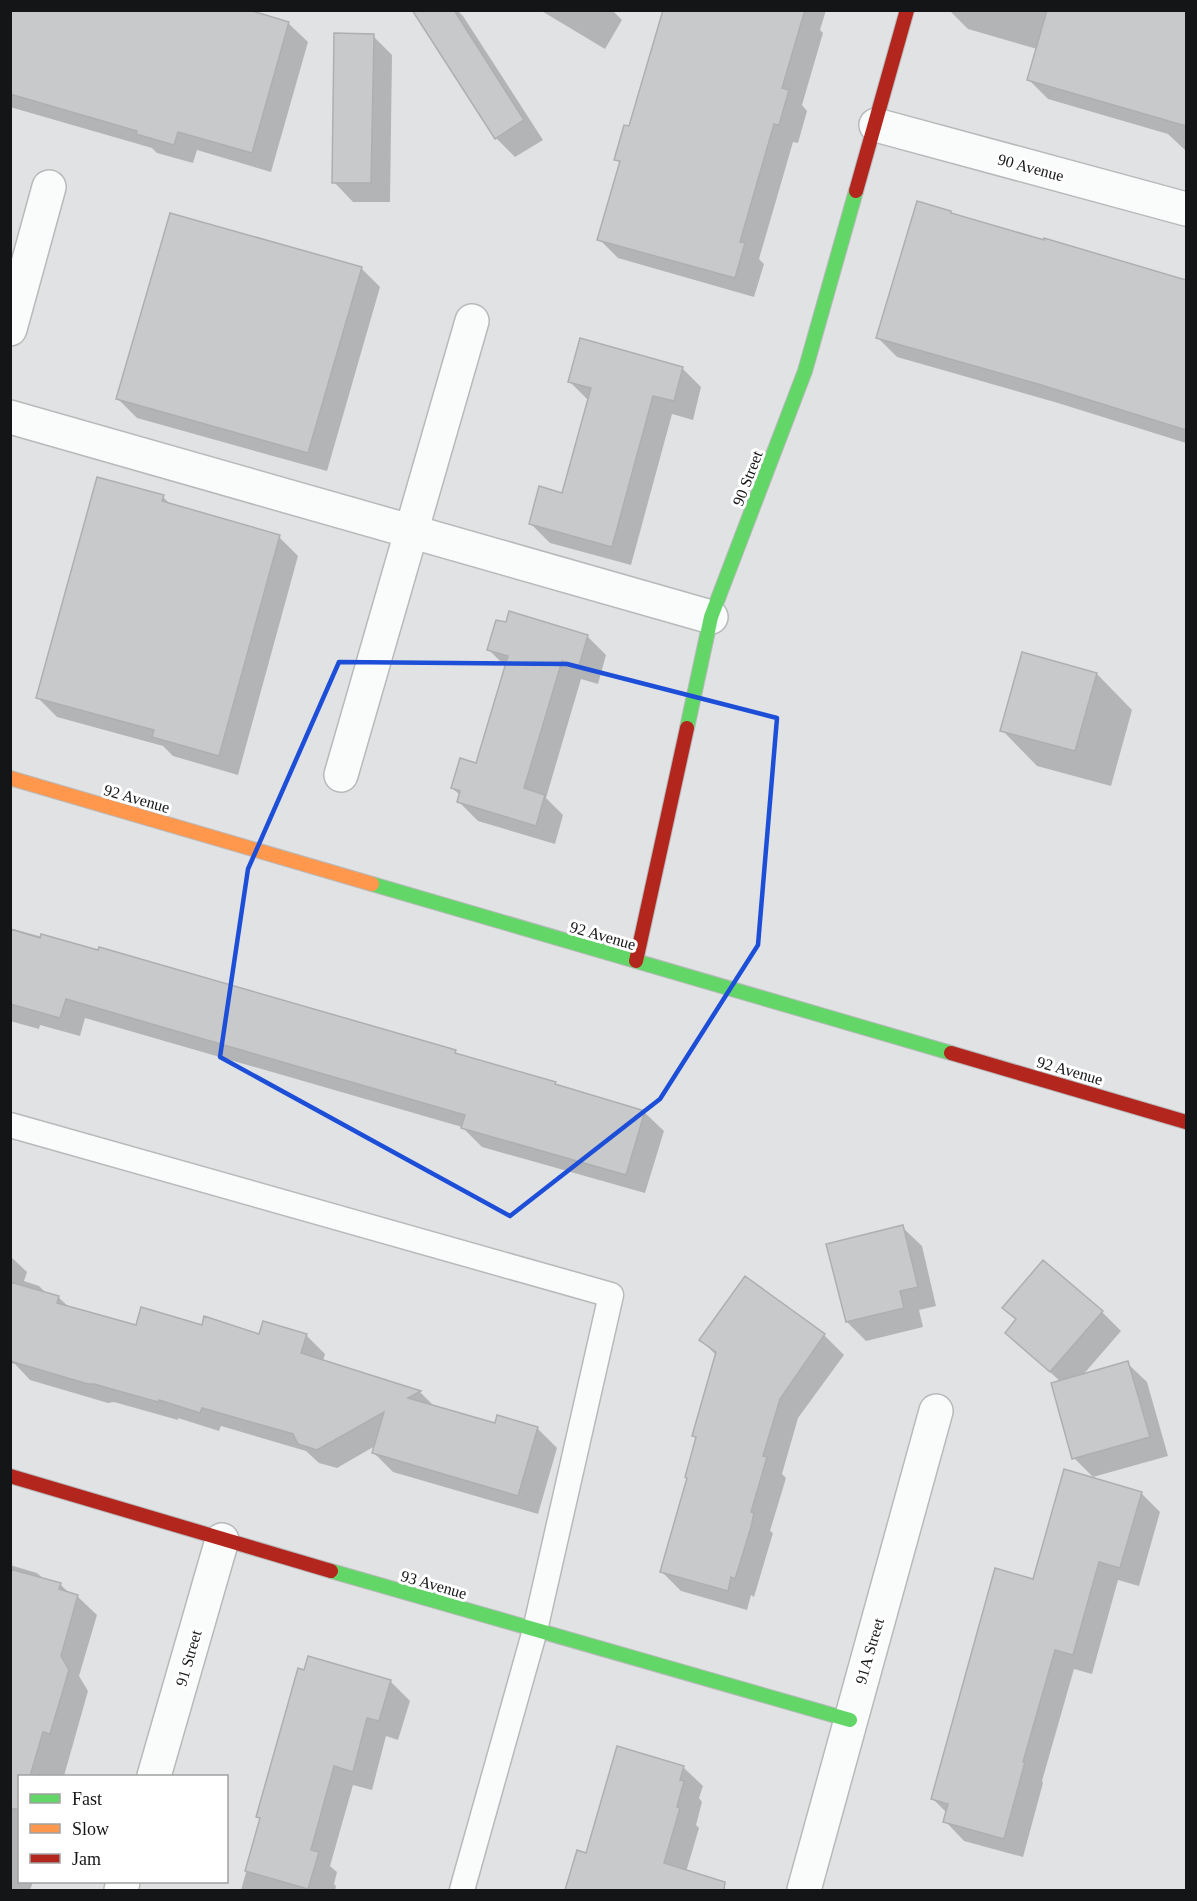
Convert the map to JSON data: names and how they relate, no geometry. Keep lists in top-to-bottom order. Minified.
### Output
{"streets":{"street":["90 Avenue","90 Street","92 Avenue","93 Avenue","91A Street","91 Street"]},"crossings":[["90 Avenue","90 Street"],["90 Street","92 Avenue"],["93 Avenue","91A Street"],["93 Avenue","91 Street"]],"legend":["Fast","Slow","Jam"]}
